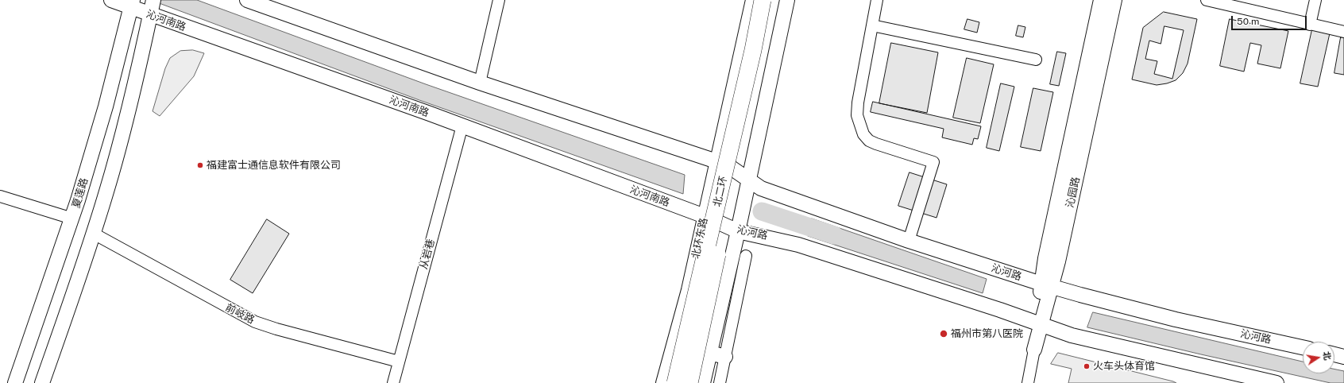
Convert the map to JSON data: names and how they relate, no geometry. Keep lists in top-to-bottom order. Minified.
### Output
{"streets":{"highway":["北二环"],"main road":["沁河南路","沁园路","夏莲路","沁河路","北环东路"],"street":["从岩巷","前岐路"]},"crossings":[["沁河南路","夏莲路"],["沁河南路","沁河路"],["沁河南路","北环东路"],["沁河南路","从岩巷"],["沁园路","沁河路"],["沁河路","北环东路"],["从岩巷","前岐路"]],"places":["福建富士通信息软件有限公司","福州市第八医院","火车头体育馆"],"scale_bar":"50 m","north":"right"}
